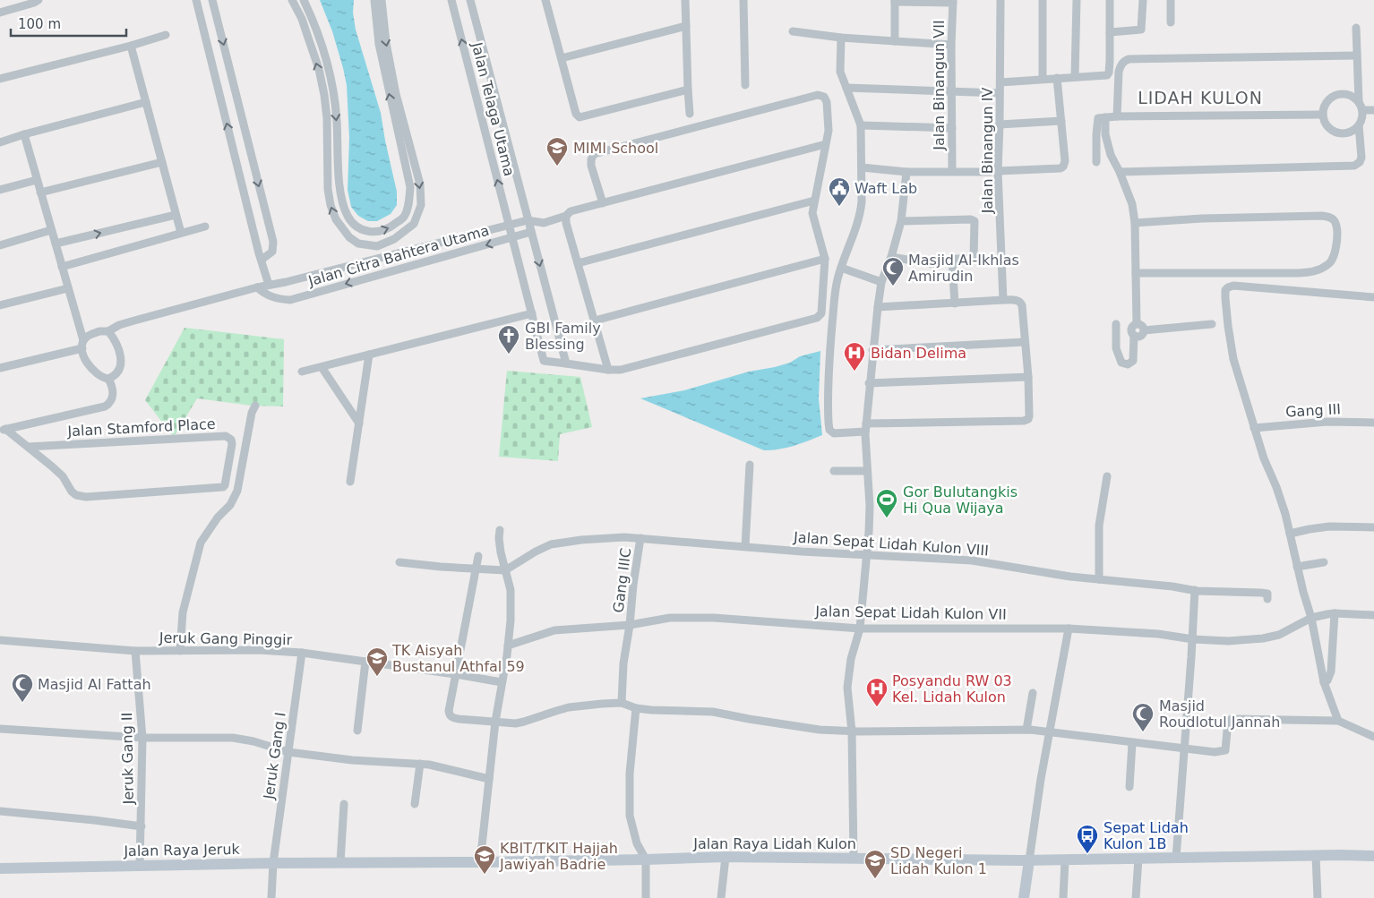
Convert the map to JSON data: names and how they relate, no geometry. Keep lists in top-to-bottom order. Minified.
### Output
{"streets":{"main road":["Jalan Raya Lidah Kulon","Jalan Raya Jeruk"],"street":["Jalan Binangun VII","Jalan Telaga Utama","Jalan Binangun IV","Jalan Citra Bahtera Utama","Gang III","Jalan Stamford Place","Jalan Sepat Lidah Kulon VIII","Gang IIIC","Jalan Sepat Lidah Kulon VII","Jeruk Gang Pinggir","Jeruk Gang I","Jeruk Gang II"]},"crossings":[["Jalan Telaga Utama","Jalan Citra Bahtera Utama"],["Jalan Citra Bahtera Utama","Jalan Stamford Place"],["Jalan Sepat Lidah Kulon VIII","Gang IIIC"],["Gang IIIC","Jalan Sepat Lidah Kulon VII"],["Jeruk Gang Pinggir","Jeruk Gang I"],["Jeruk Gang Pinggir","Jeruk Gang II"],["Jeruk Gang I","Jalan Raya Jeruk"],["Jeruk Gang II","Jalan Raya Jeruk"],["Jalan Raya Lidah Kulon","Jalan Raya Jeruk"]],"districts":["LIDAH KULON"],"places":{"school or university":["MIMI School","TK Aisyah Bustanul Athfal 59","KBIT/TKIT Hajjah Jawiyah Badrie","SD Negeri Lidah Kulon 1"],"public building":["Waft Lab"],"mosque":["Masjid Al-Ikhlas Amirudin","Masjid Al Fattah","Masjid Roudlotul Jannah"],"church":["GBI Family Blessing"],"hospital":["Bidan Delima","Posyandu RW 03 Kel. Lidah Kulon"],"sports":["Gor Bulutangkis Hi Qua Wijaya"],"bus stop":["Sepat Lidah Kulon 1B"]},"scale_bar":"100 m"}
